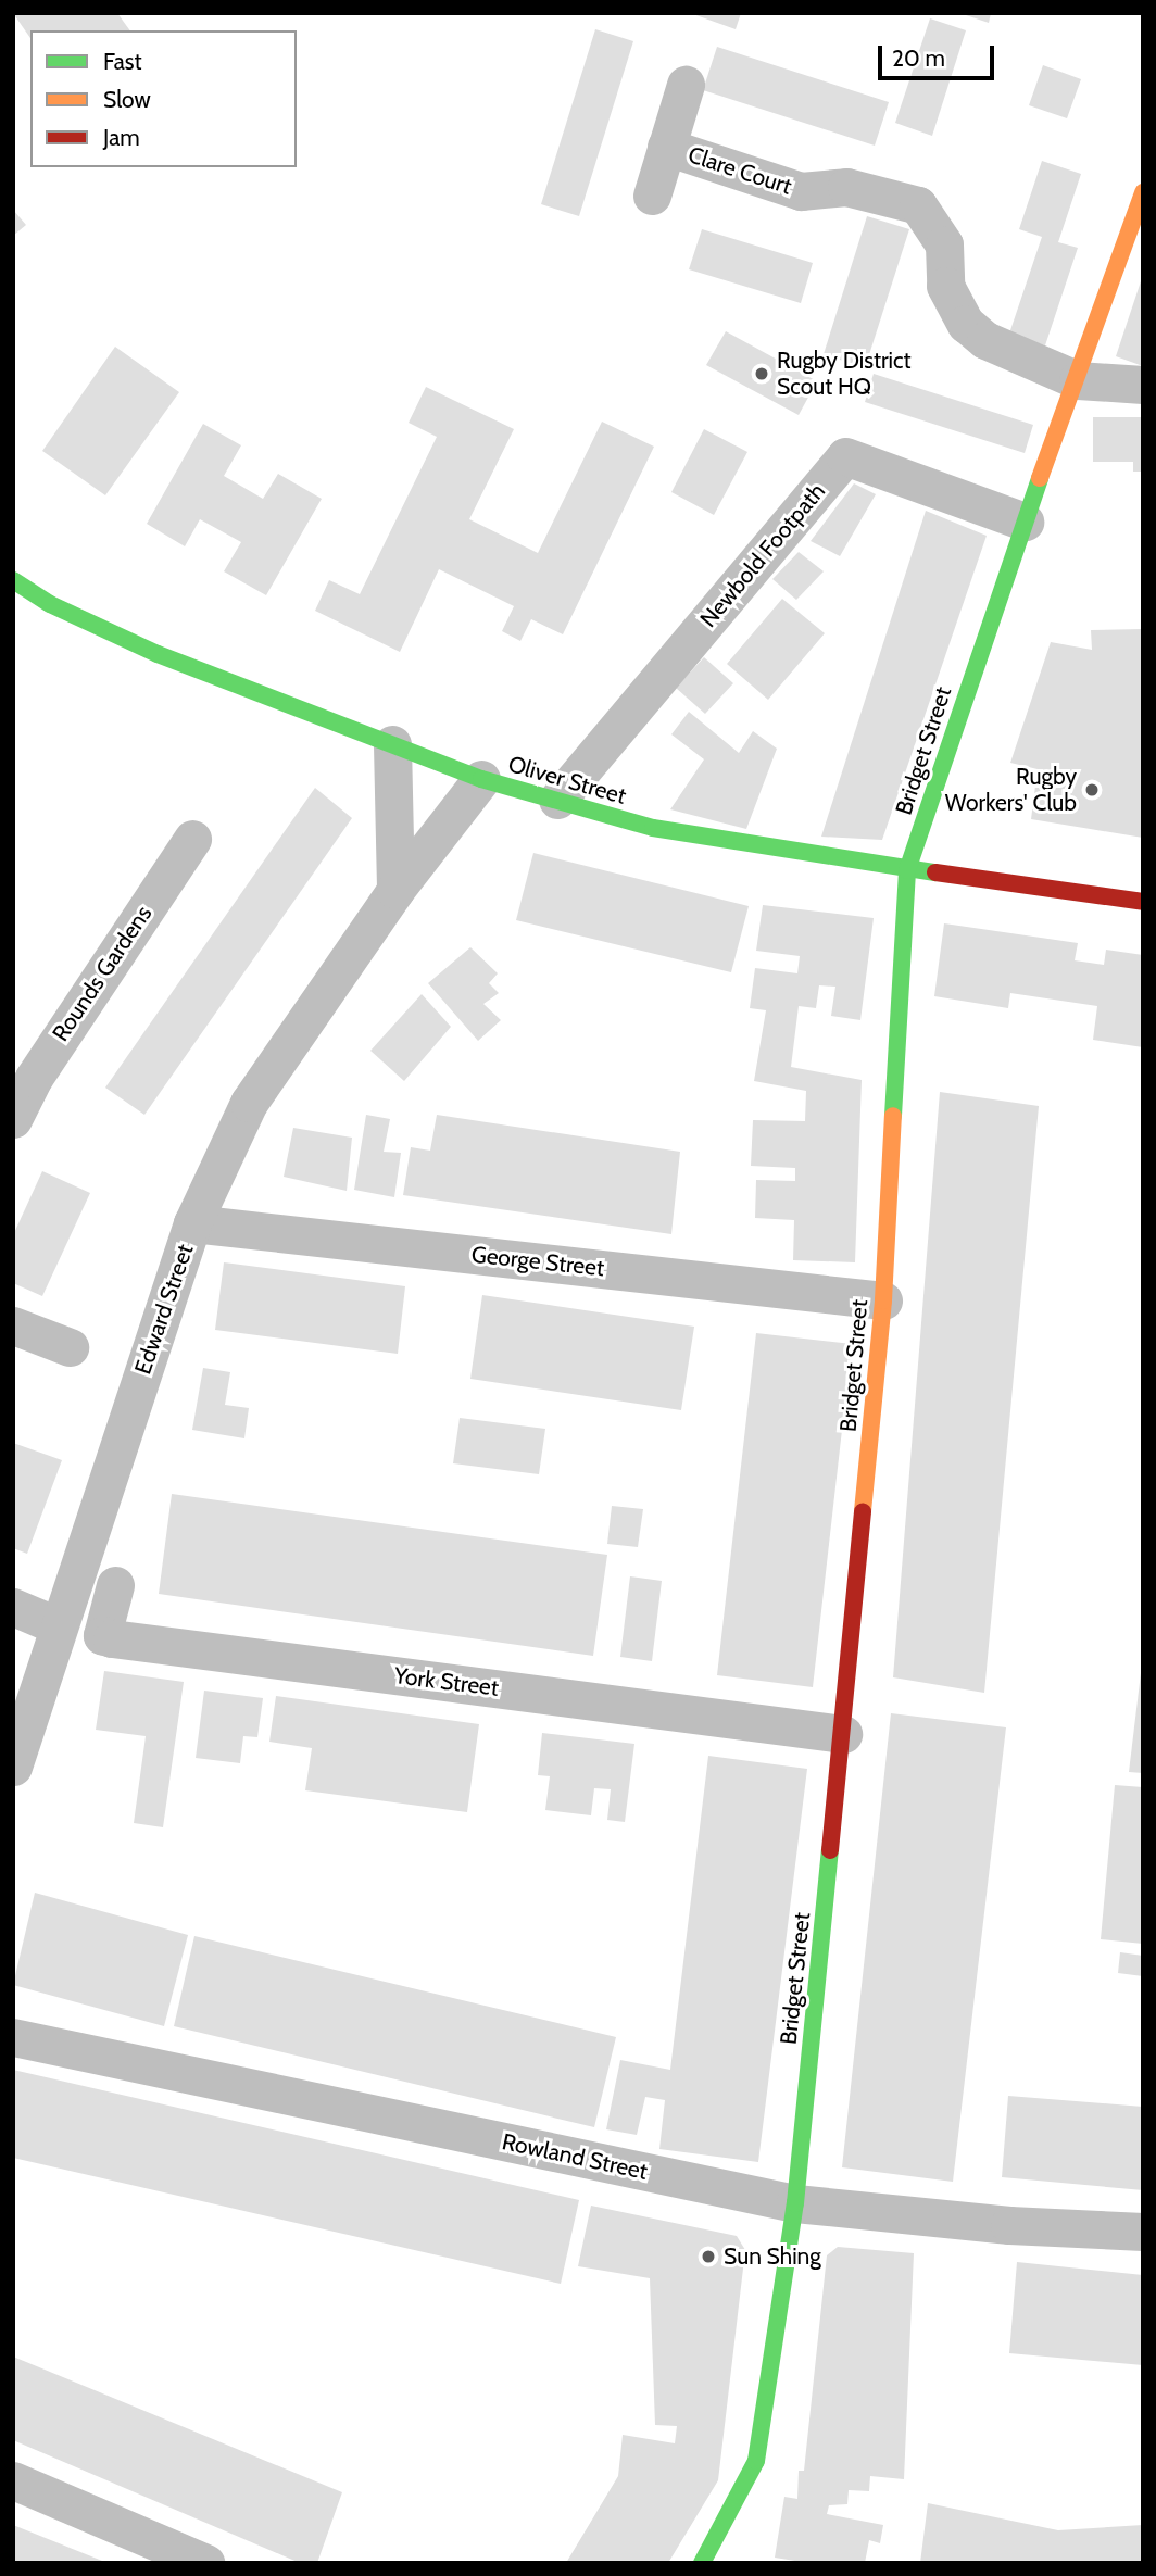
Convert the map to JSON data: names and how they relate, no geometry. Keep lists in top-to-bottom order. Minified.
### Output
{"streets":{"street":["Clare Court","Newbold Footpath","Bridget Street","Oliver Street","Rounds Gardens","George Street","Edward Street","York Street","Rowland Street"]},"crossings":[["Clare Court","Bridget Street"],["Newbold Footpath","Bridget Street"],["Newbold Footpath","Oliver Street"],["Bridget Street","Oliver Street"],["Bridget Street","George Street"],["Bridget Street","York Street"],["Bridget Street","Rowland Street"],["Oliver Street","Edward Street"],["George Street","Edward Street"]],"places":["Rugby District Scout HQ","Rugby Workers' Club","Sun Shing"],"legend":["Fast","Slow","Jam"],"scale_bar":"20 m"}
